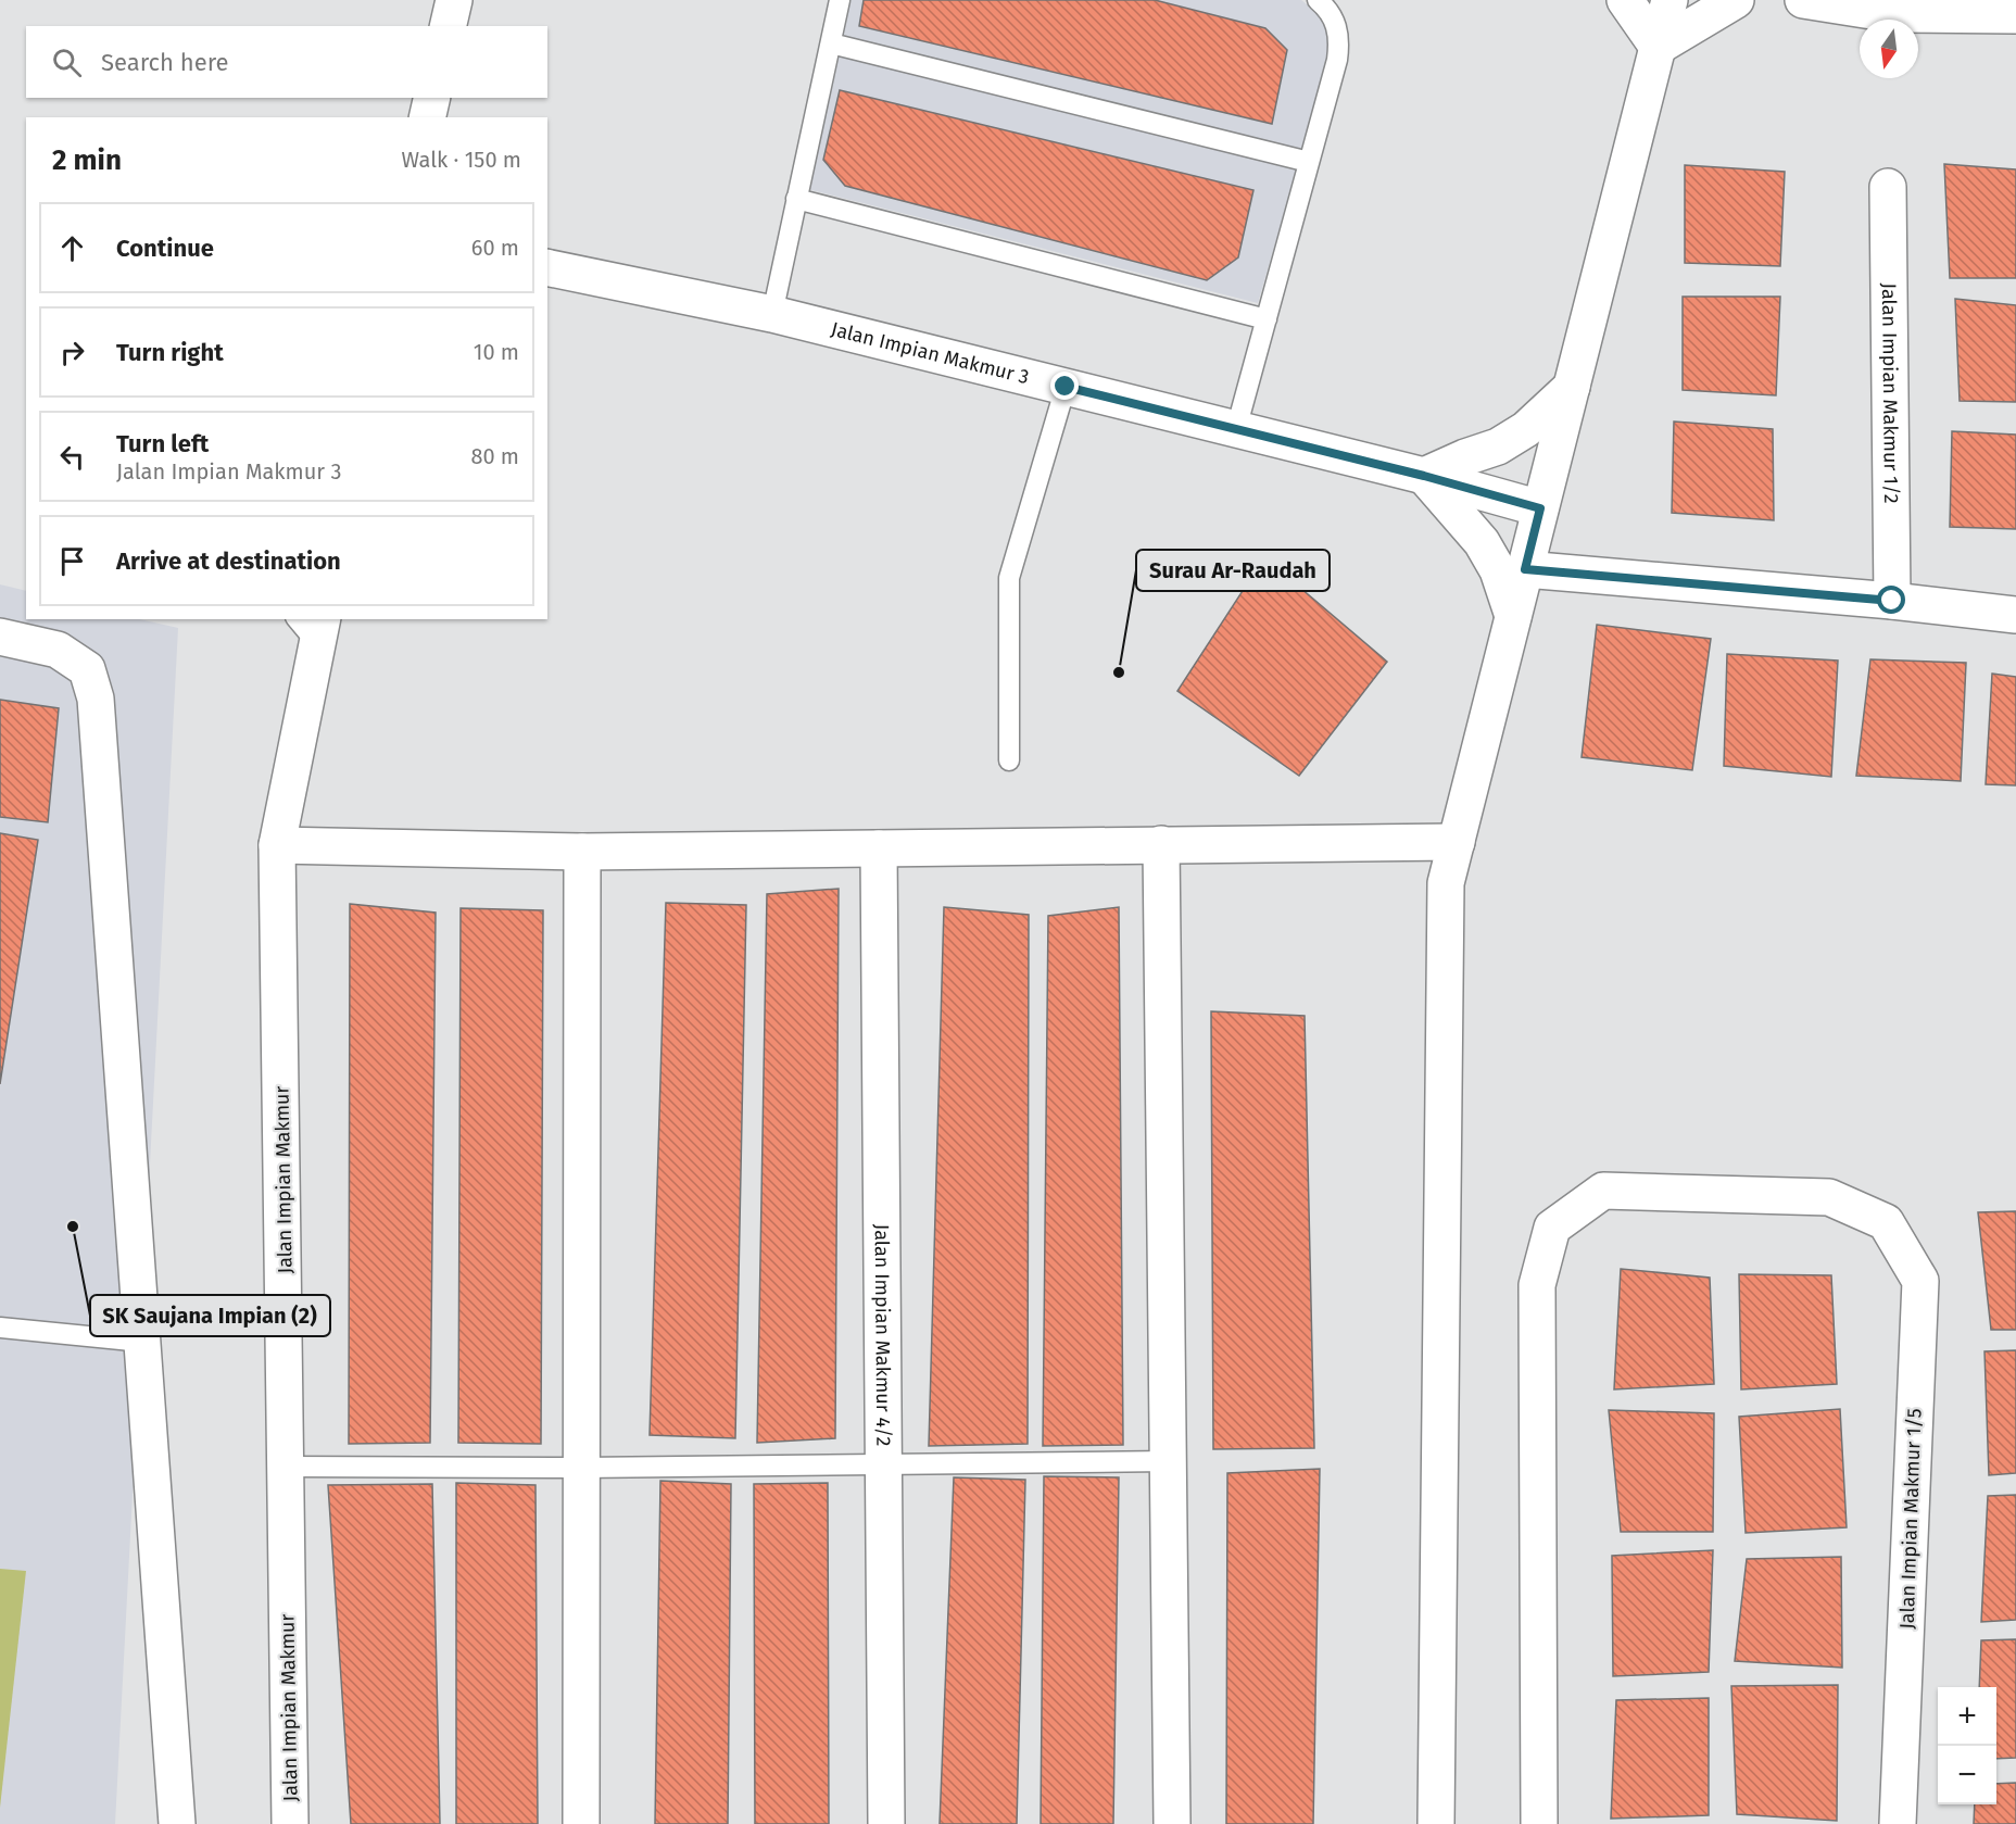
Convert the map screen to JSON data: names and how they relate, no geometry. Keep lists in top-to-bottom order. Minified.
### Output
{"streets":{"street":["Jalan Impian Makmur 3","Jalan Impian Makmur 1/2","Jalan Impian Makmur","Jalan Impian Makmur 4/2","Jalan Impian Makmur 1/5"]},"places":["Surau Ar-Raudah","SK Saujana Impian (2)"],"north":"bottom","page":{"search":"Search here","heading":["2 min","Walk · 150 m"],"list":[["Continue","60 m"],["Turn right","10 m"],["Turn left","Jalan Impian Makmur 3","80 m"],"Arrive at destination"],"map_buttons":["+","−"]}}
